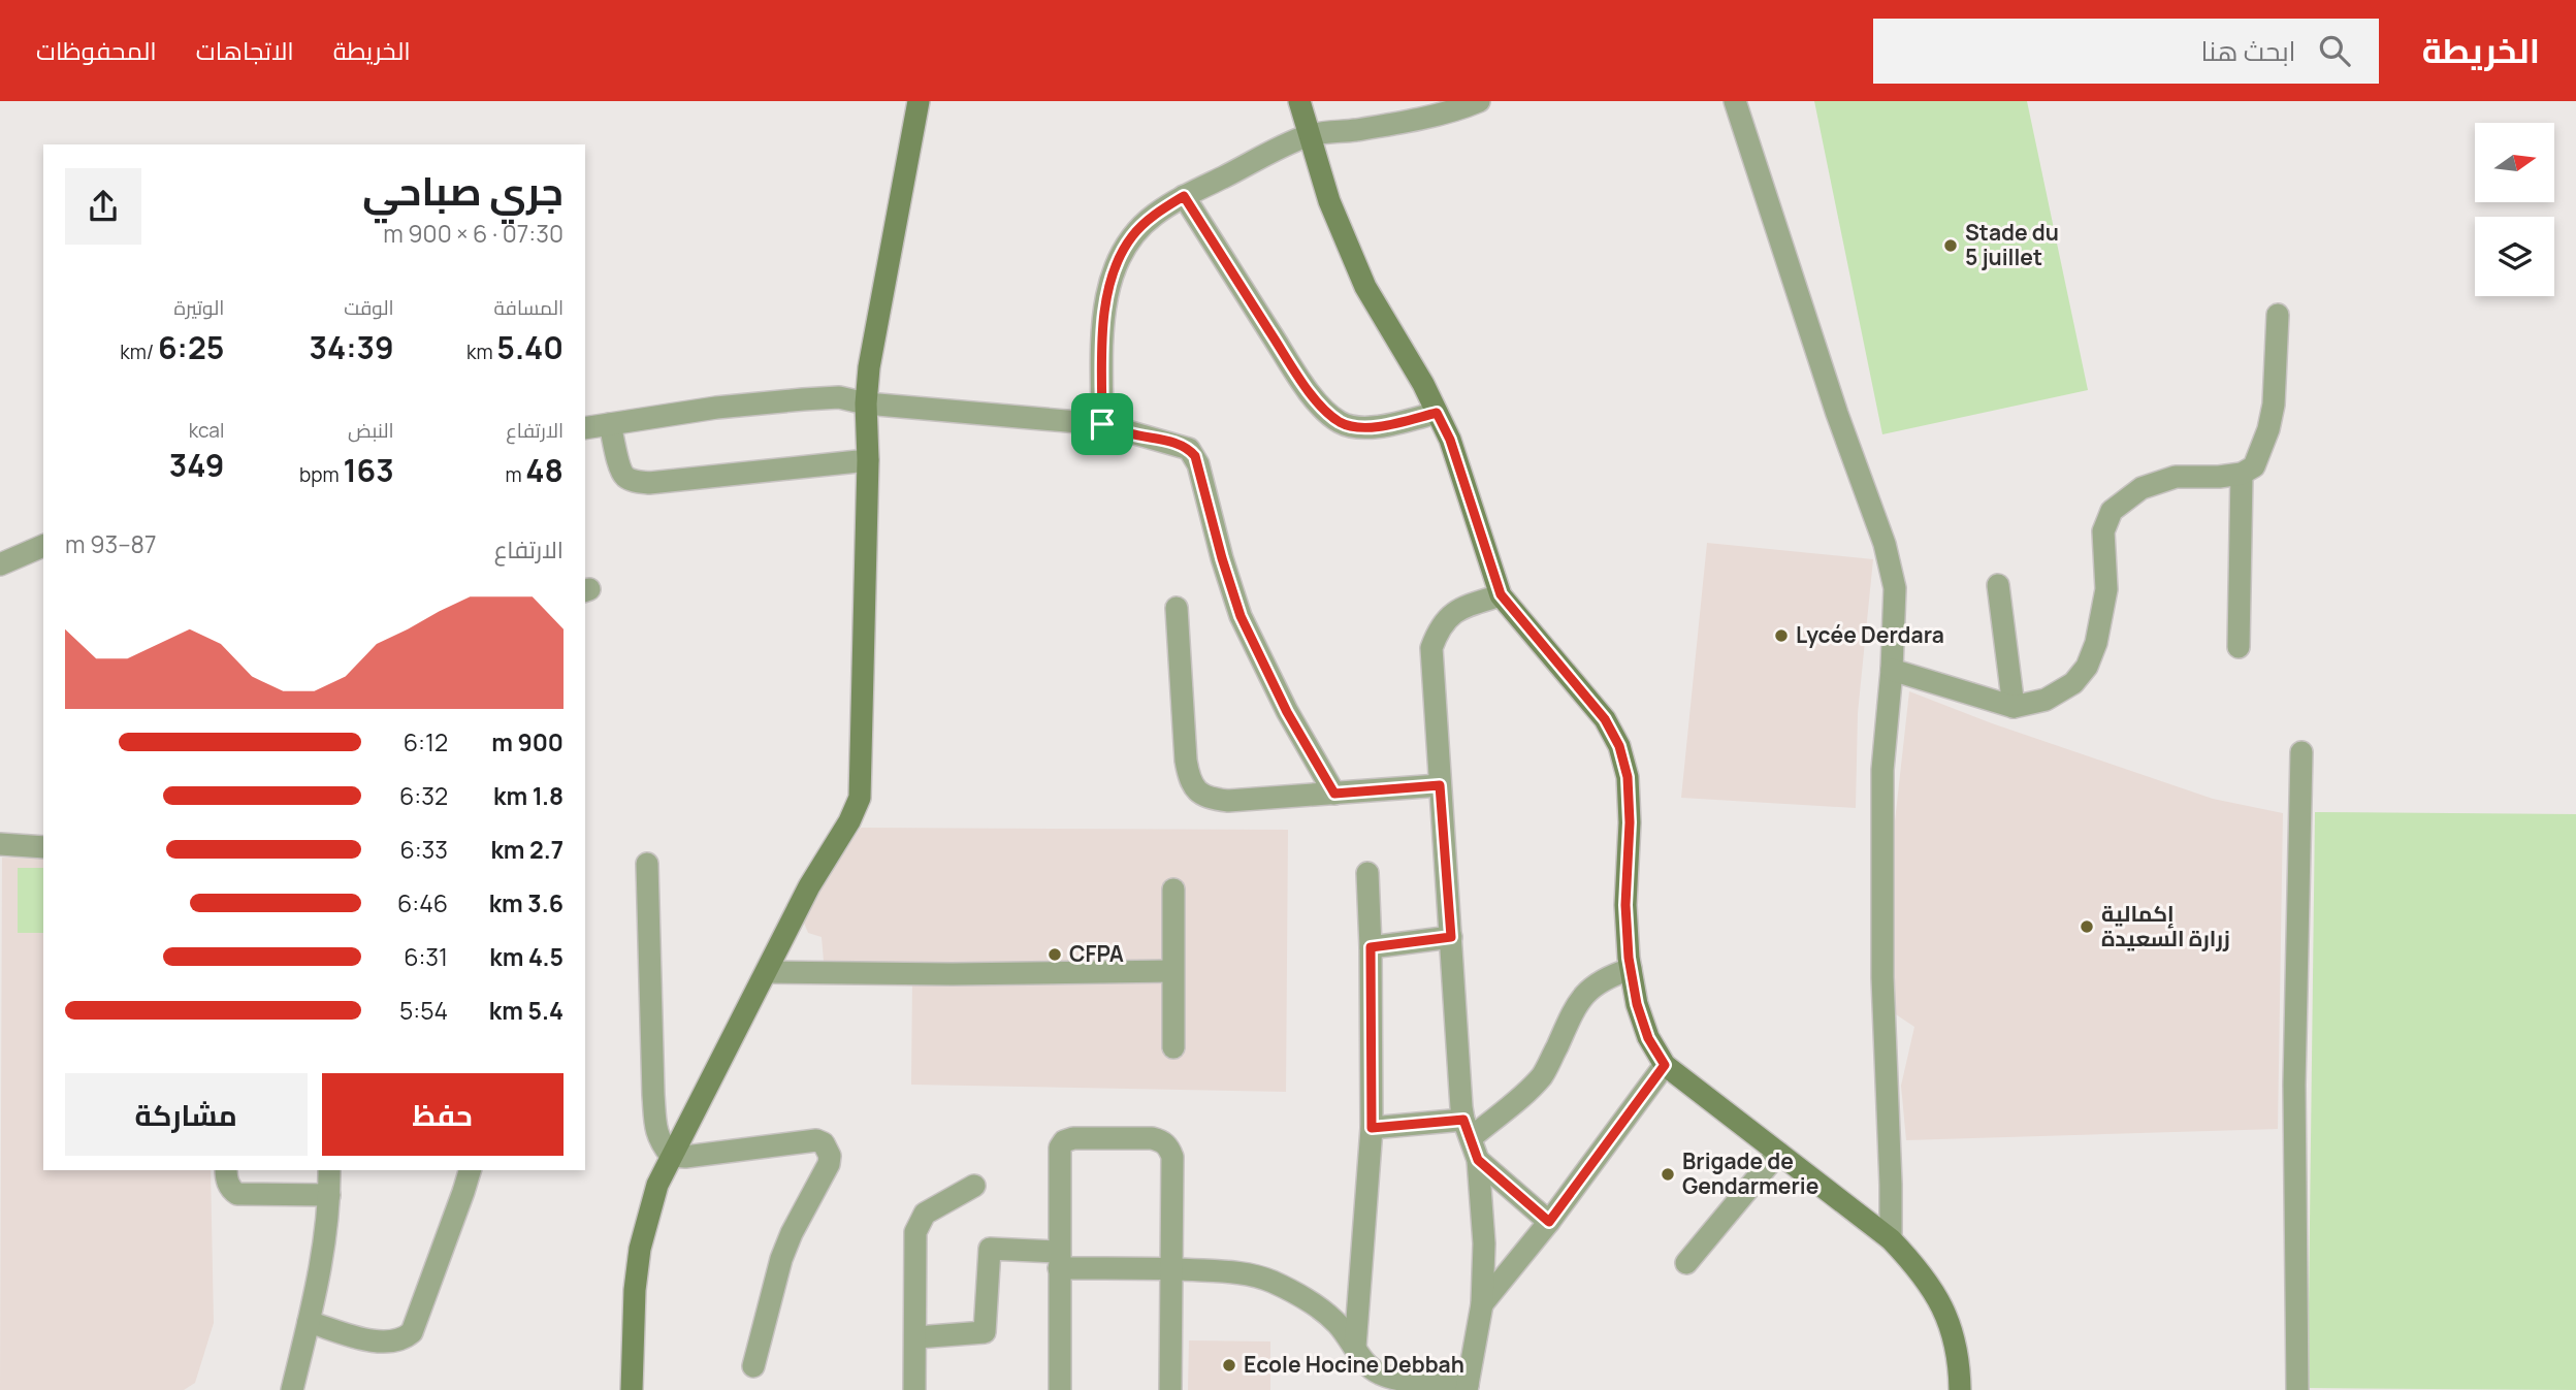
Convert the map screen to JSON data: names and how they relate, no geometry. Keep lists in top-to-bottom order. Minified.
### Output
{"places":["Stade du 5 juillet","Lycée Derdara","إكمالية زرارة السعيدة","CFPA","Brigade de Gendarmerie","Ecole Hocine Debbah"],"north":"right","page":{"header":"الخريطة","search":"ابحث هنا","nav":["الخريطة","الاتجاهات","المحفوظات"],"heading":["جري صباحي","07:30 · 6 × 900 m"],"stats":[["المسافة","5.40 km"],["الوقت","34:39"],["الوتيرة","6:25 /km"],["الارتفاع","48 m"],["النبض","163 bpm"],["kcal","349"]],"chart":["الارتفاع","87–93 m"],"list":[{"name":"900 m","note":"6:12"},{"name":"1.8 km","note":"6:32"},{"name":"2.7 km","note":"6:33"},{"name":"3.6 km","note":"6:46"},{"name":"4.5 km","note":"6:31"},{"name":"5.4 km","note":"5:54"}],"buttons":["حفظ","مشاركة"]}}
